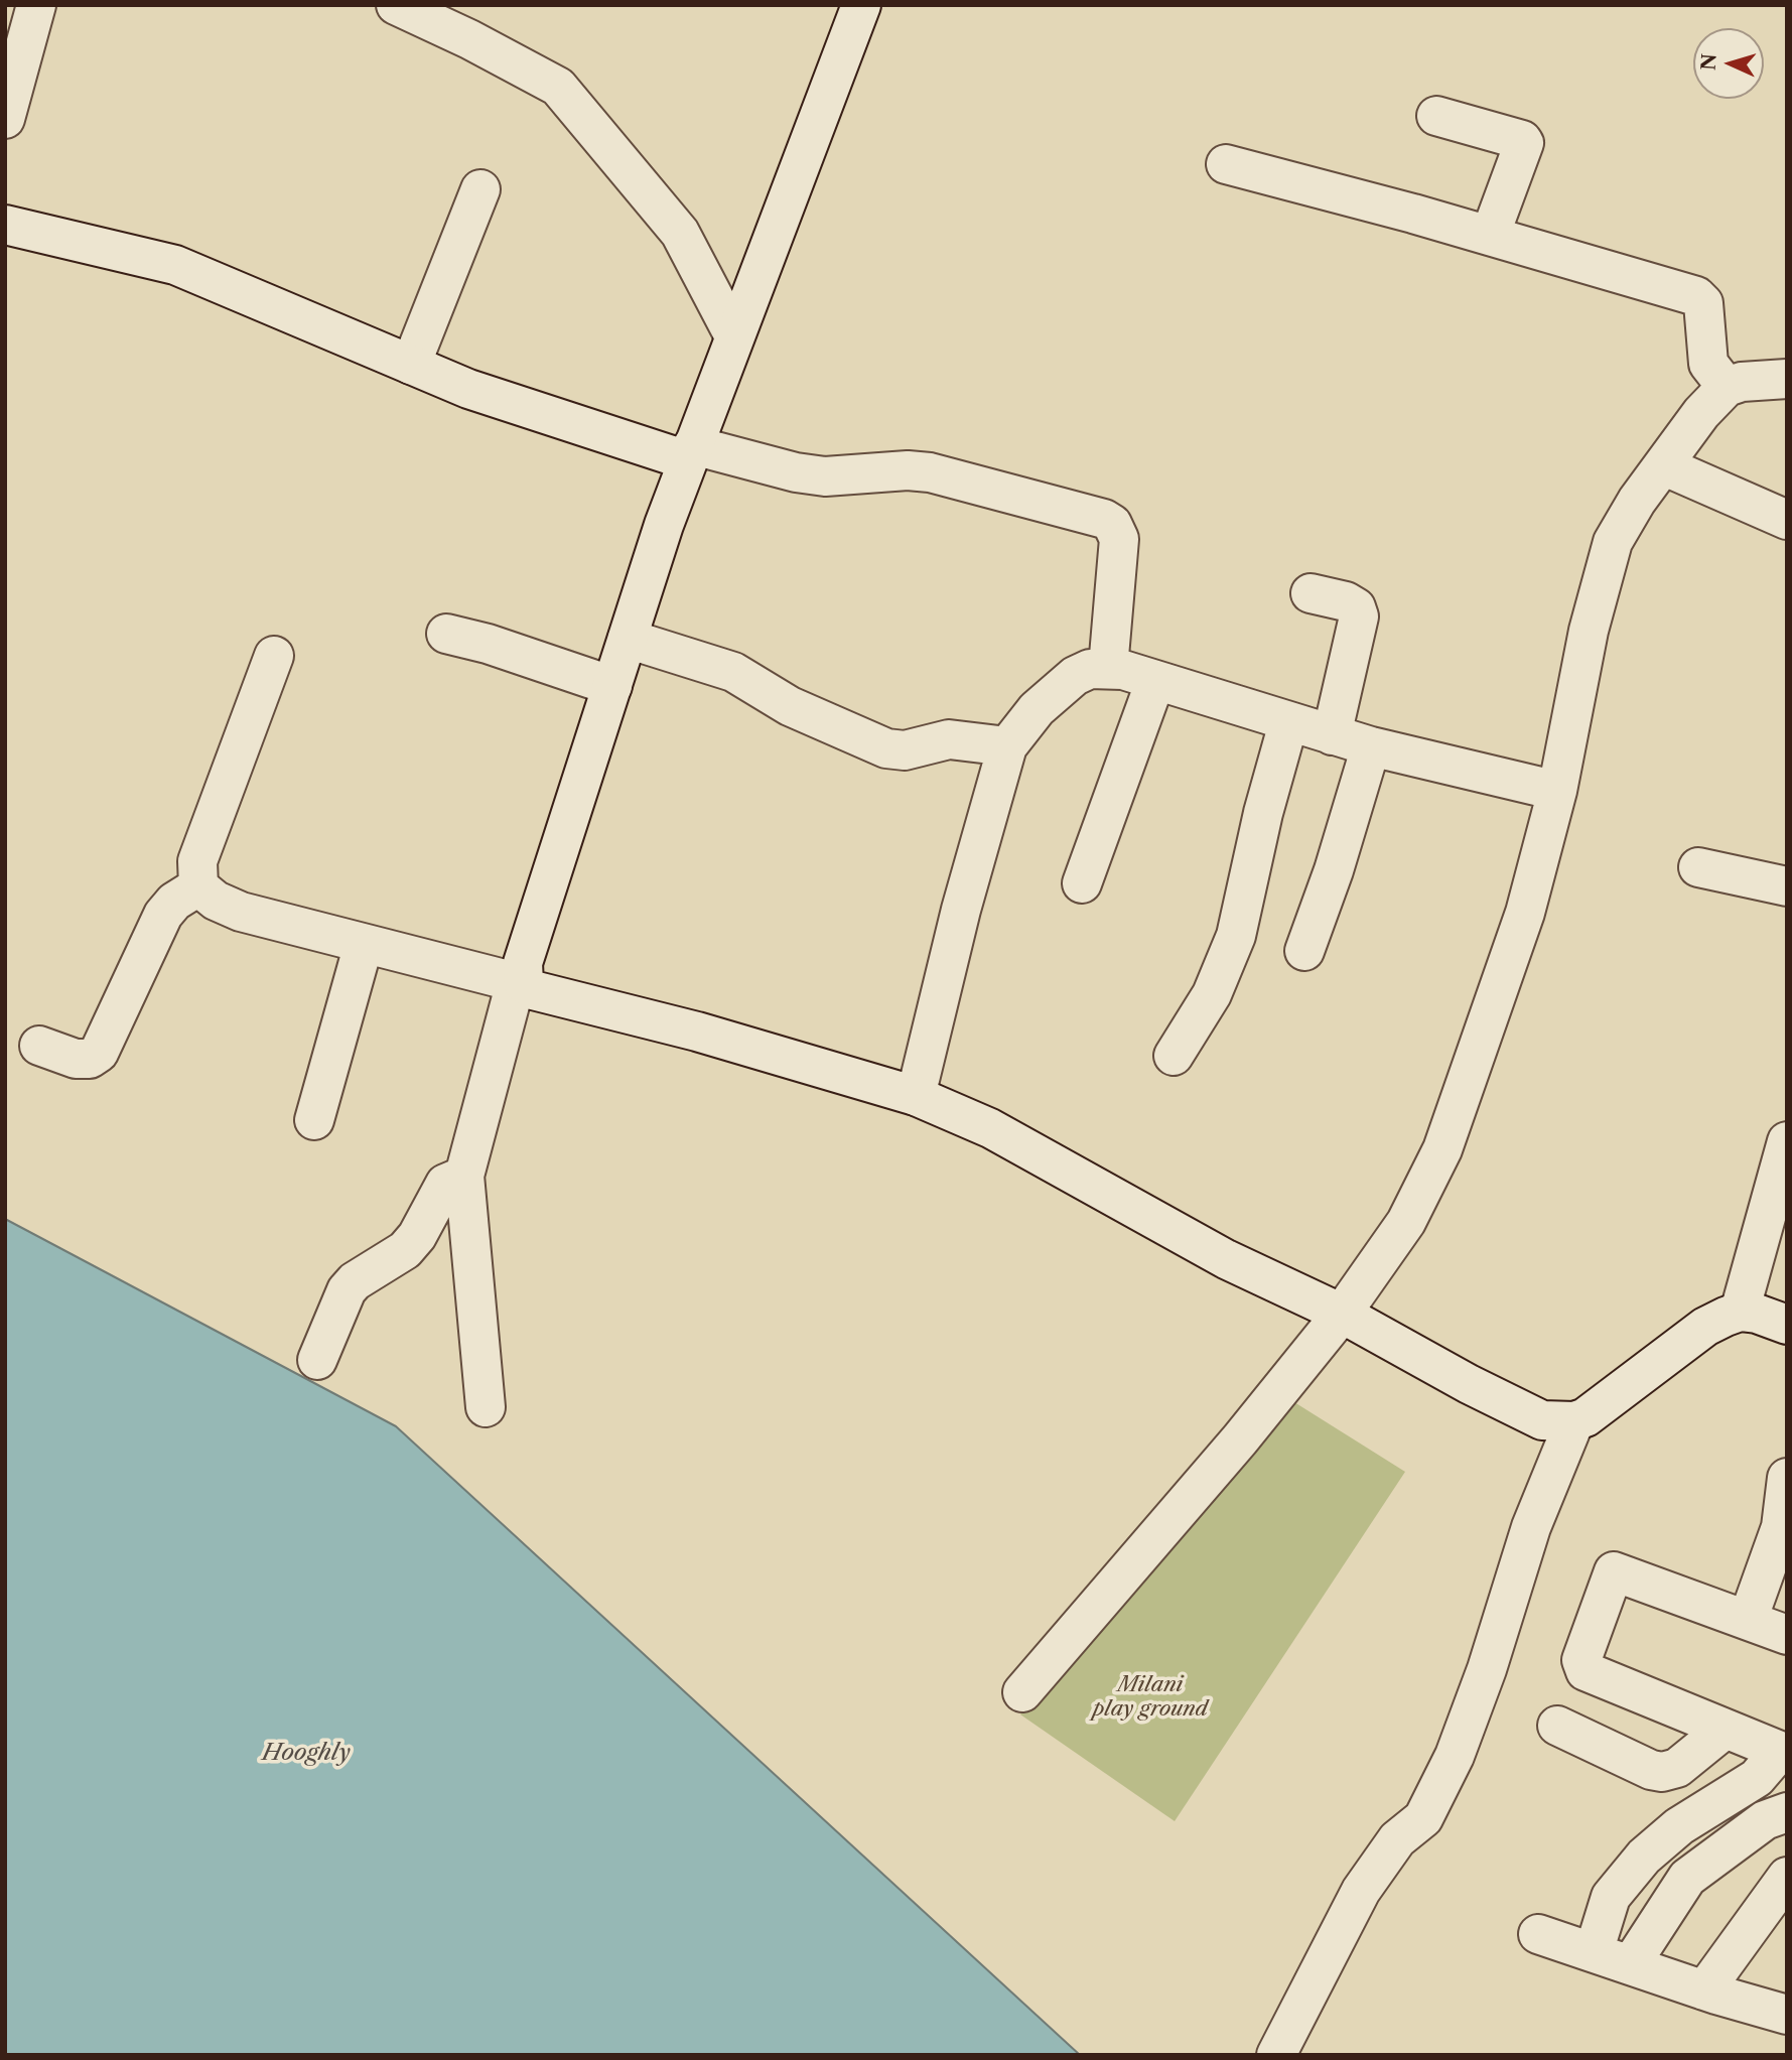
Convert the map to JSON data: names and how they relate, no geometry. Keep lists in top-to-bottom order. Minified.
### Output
{"water":["Hooghly"],"parks":["Milani play ground"],"north":"left"}
